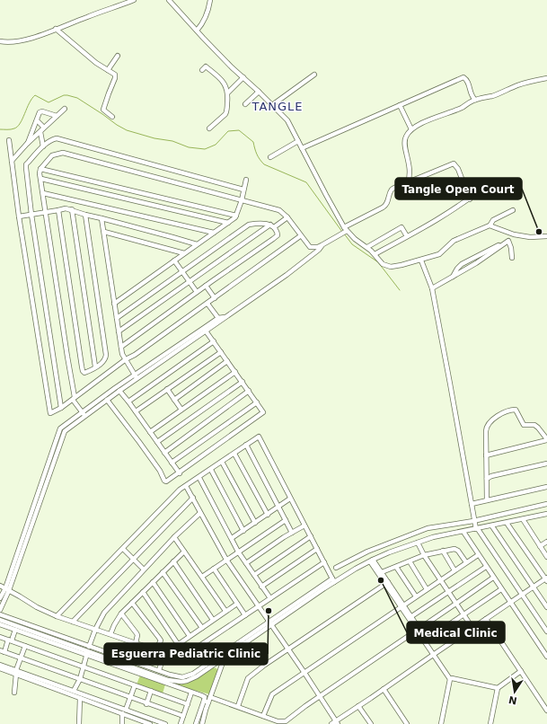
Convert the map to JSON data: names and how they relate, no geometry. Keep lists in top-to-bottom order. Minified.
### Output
{"districts":["TANGLE"],"places":["Tangle Open Court","Medical Clinic","Esguerra Pediatric Clinic"],"north":"bottom"}
